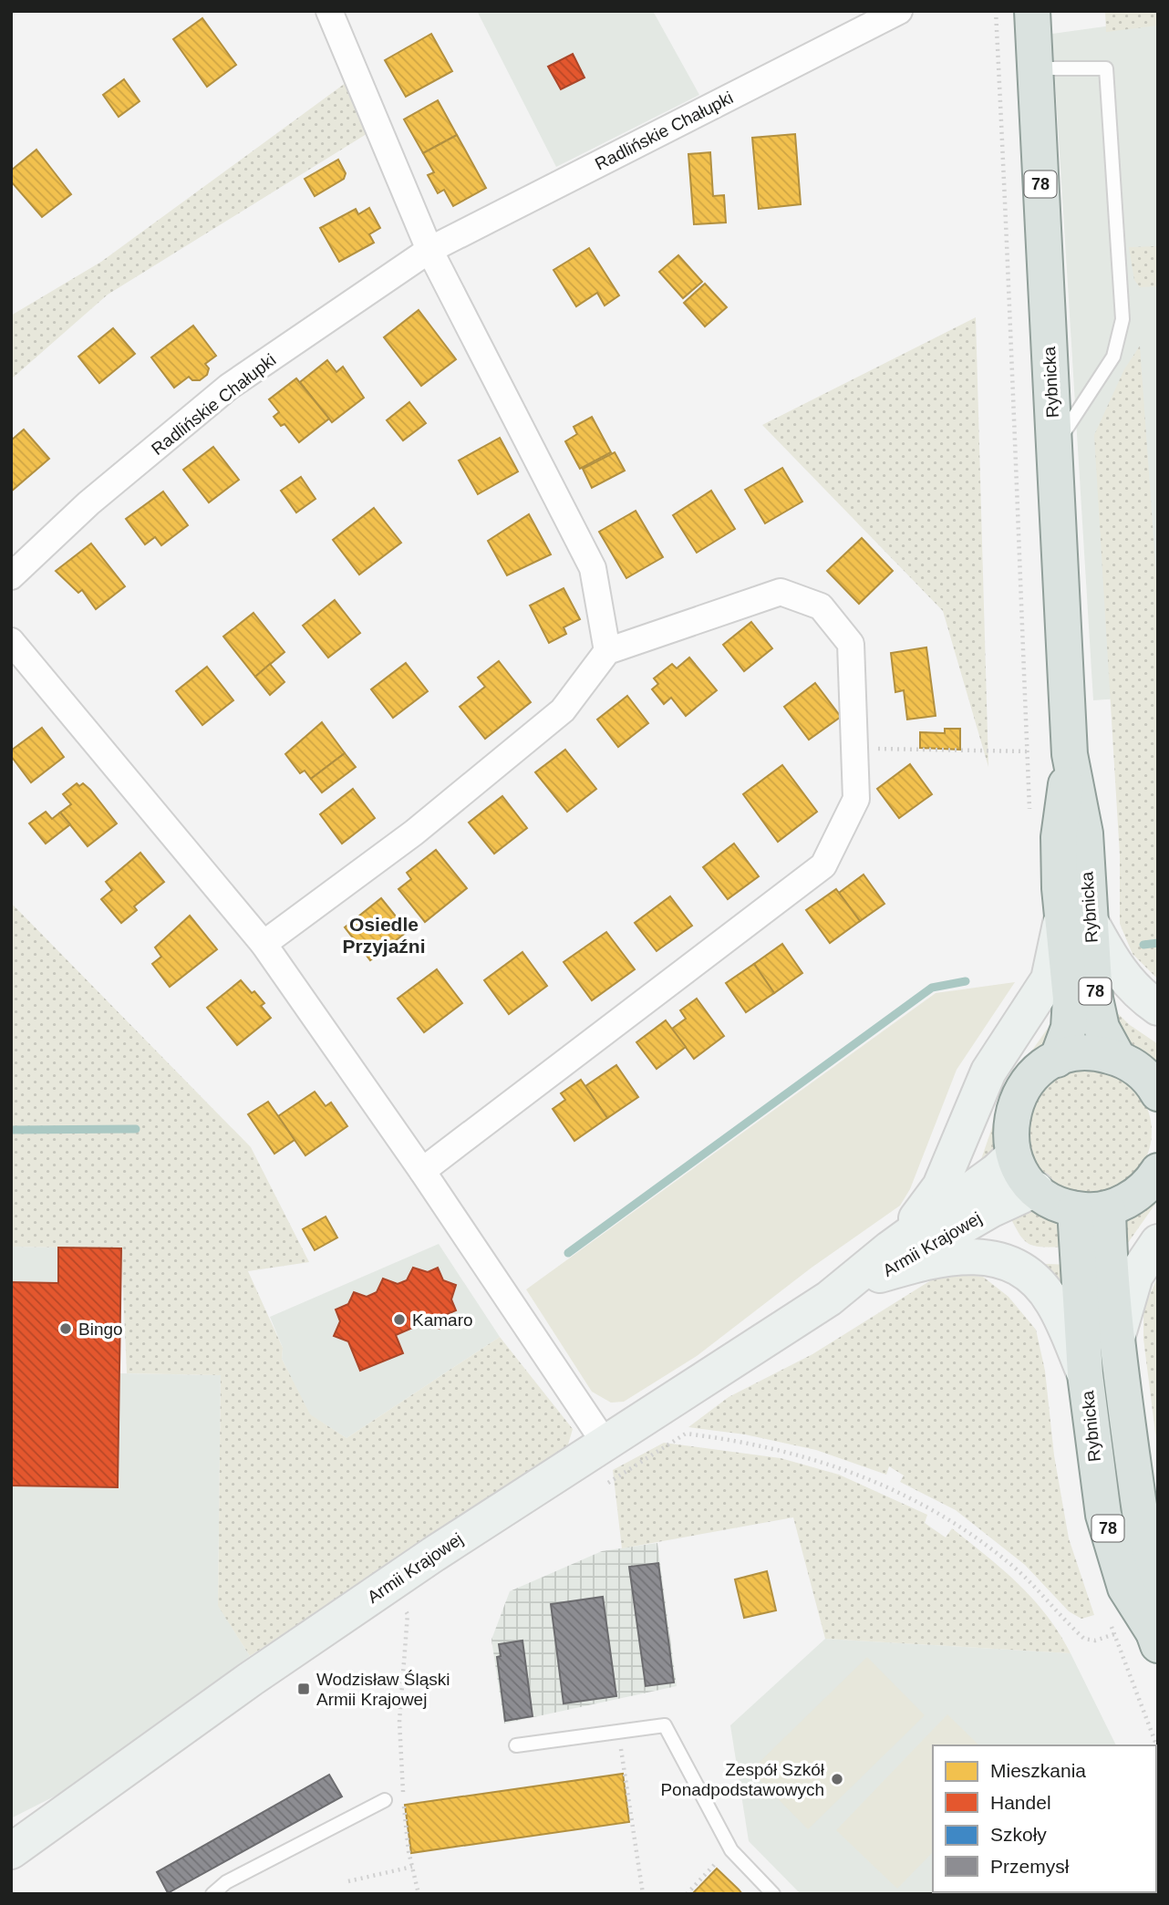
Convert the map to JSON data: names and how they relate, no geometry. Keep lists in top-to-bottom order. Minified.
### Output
{"streets":{"main road":["78","Rybnicka","Armii Krajowej"],"street":["Radlińskie Chałupki"]},"crossings":[["78","Rybnicka"],["78","Armii Krajowej"]],"districts":["Osiedle Przyjaźni"],"places":{"other":["Kamaro","Bingo","Zespół Szkół Ponadpodstawowych"],"transit":["Wodzisław Śląski Armii Krajowej"]},"legend":["Mieszkania","Handel","Szkoły","Przemysł"]}
